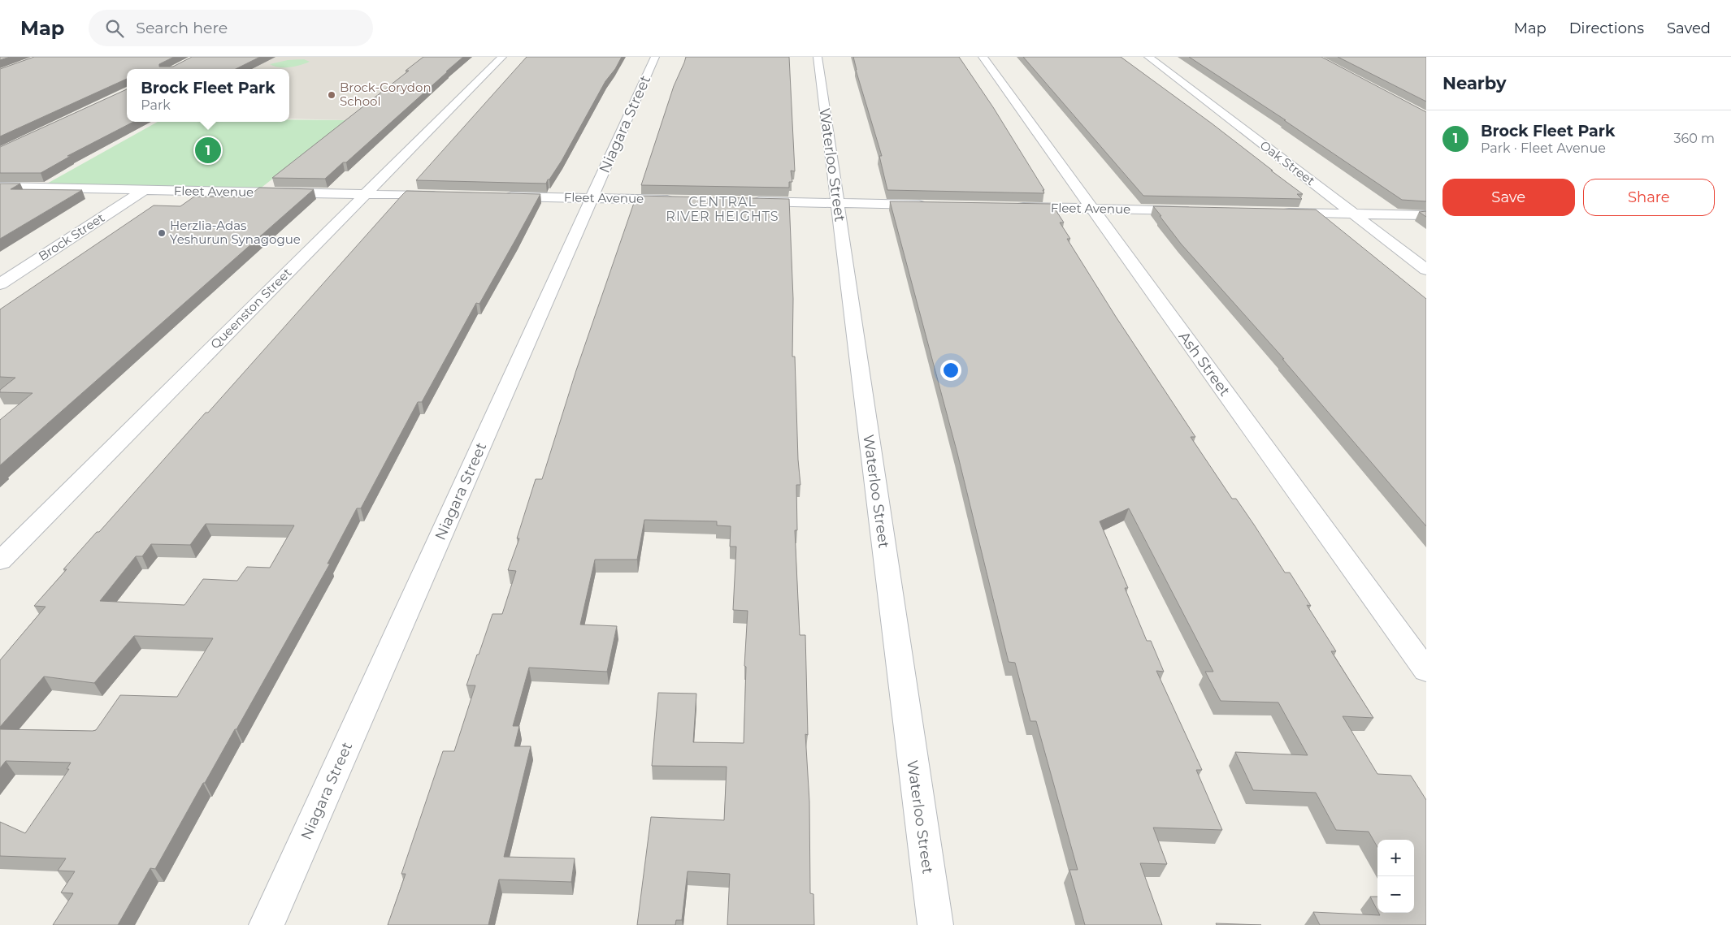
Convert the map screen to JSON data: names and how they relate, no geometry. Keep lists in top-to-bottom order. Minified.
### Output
{"streets":{"street":["Niagara Street","Oak Street","Waterloo Street","Fleet Avenue","Brock Street","Queenston Street","Ash Street"]},"crossings":[["Niagara Street","Fleet Avenue"],["Fleet Avenue","Brock Street"],["Fleet Avenue","Queenston Street"],["Fleet Avenue","Ash Street"]],"districts":["CENTRAL RIVER HEIGHTS"],"places":["Brock-Corydon School","Herzlia-Adas Yeshurun Synagogue"],"page":{"header":"Map","search":"Search here","nav":["Map","Directions","Saved"],"heading":"Nearby","popup":["Brock Fleet Park","Park"],"list":[{"mark":"1","name":"Brock Fleet Park","note":"Park · Fleet Avenue","value":"360 m"}],"pins":"1","buttons":["Save","Share"],"map_buttons":["+","−"]}}
